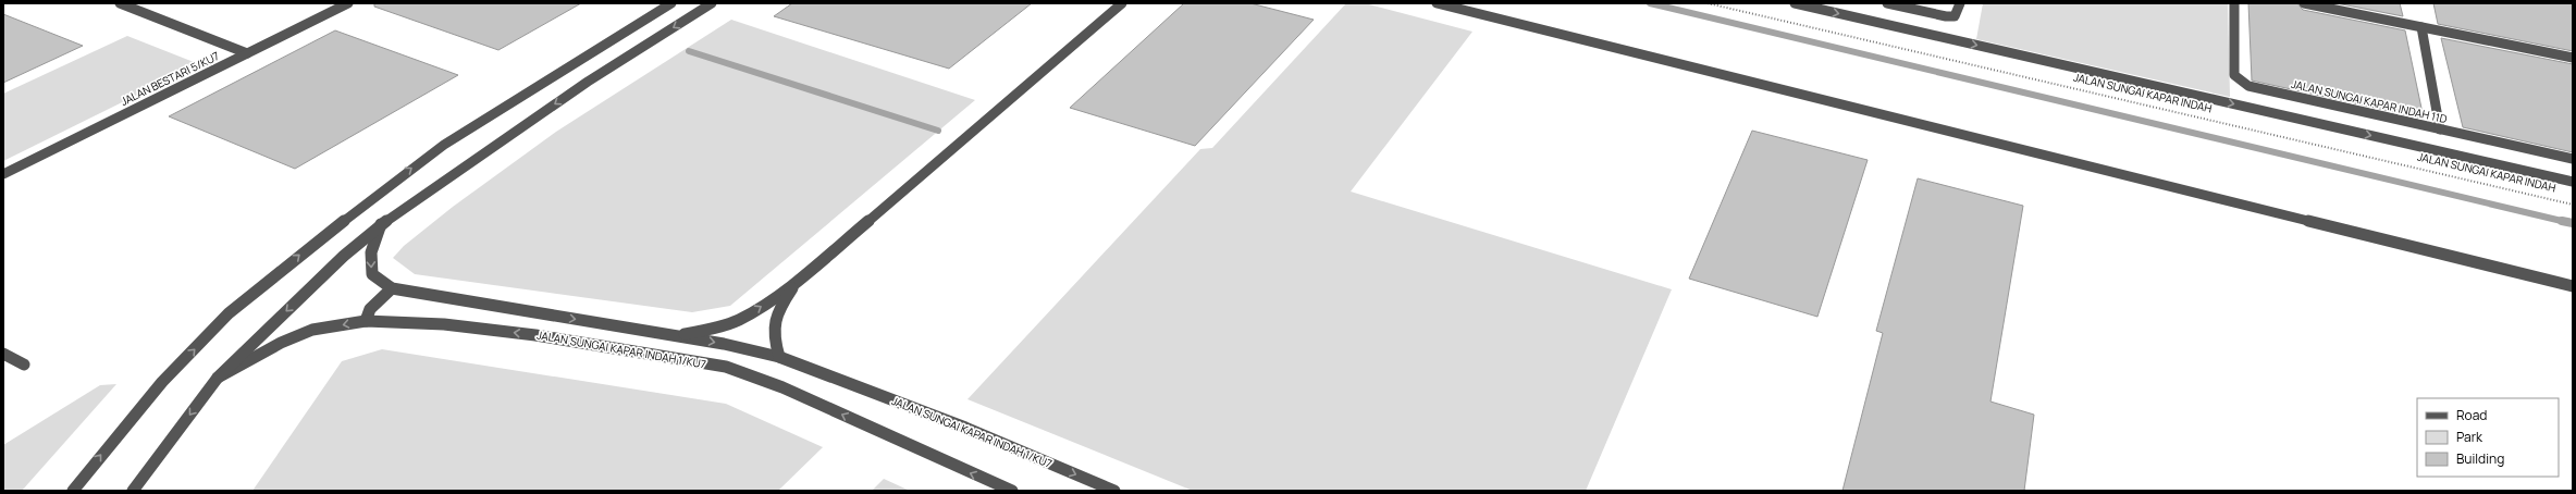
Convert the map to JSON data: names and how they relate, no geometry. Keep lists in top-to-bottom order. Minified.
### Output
{"streets":{"street":["JALAN BESTARI 5/KU7","JALAN SUNGAI KAPAR INDAH","JALAN SUNGAI KAPAR INDAH 11D","JALAN SUNGAI KAPAR INDAH 1/KU7"]},"legend":["Road","Park","Building"]}
